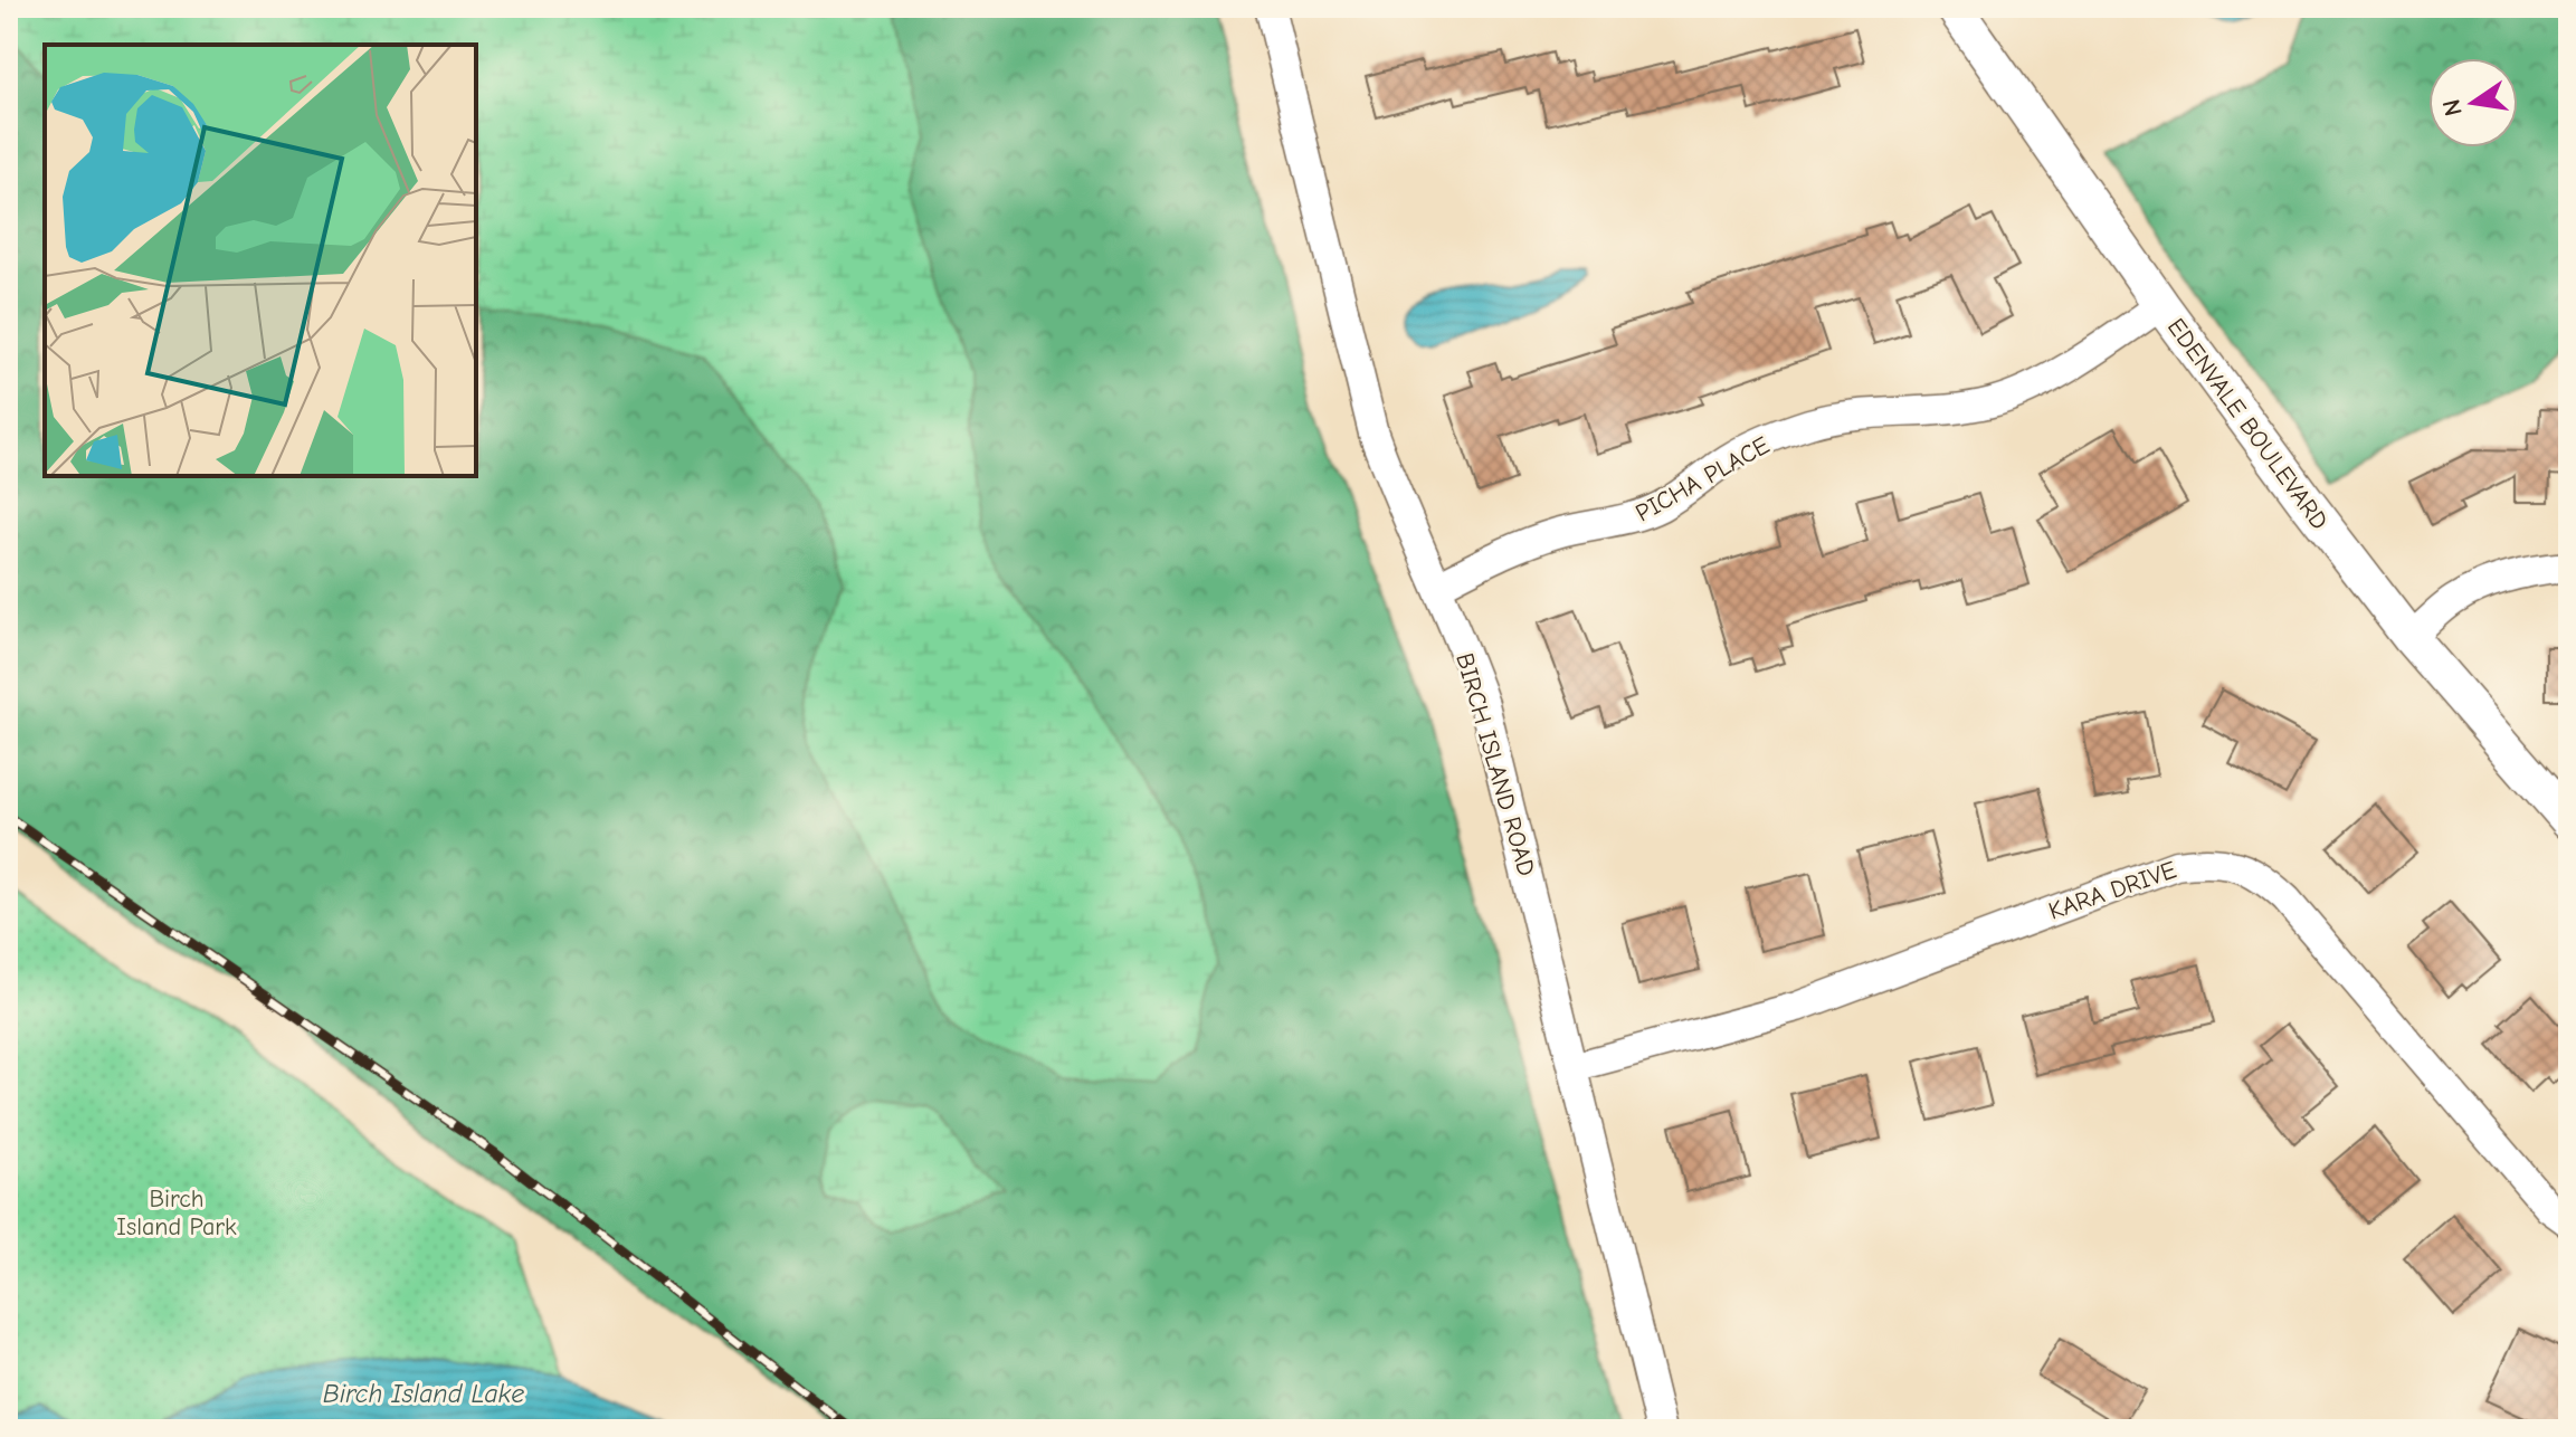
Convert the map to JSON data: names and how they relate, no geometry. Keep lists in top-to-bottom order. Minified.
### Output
{"streets":{"street":["EDENVALE BOULEVARD","PICHA PLACE","BIRCH ISLAND ROAD","KARA DRIVE"]},"crossings":[["EDENVALE BOULEVARD","PICHA PLACE"],["PICHA PLACE","BIRCH ISLAND ROAD"],["BIRCH ISLAND ROAD","KARA DRIVE"]],"water":["Birch Island Lake"],"parks":["Birch Island Park"],"north":"left"}
